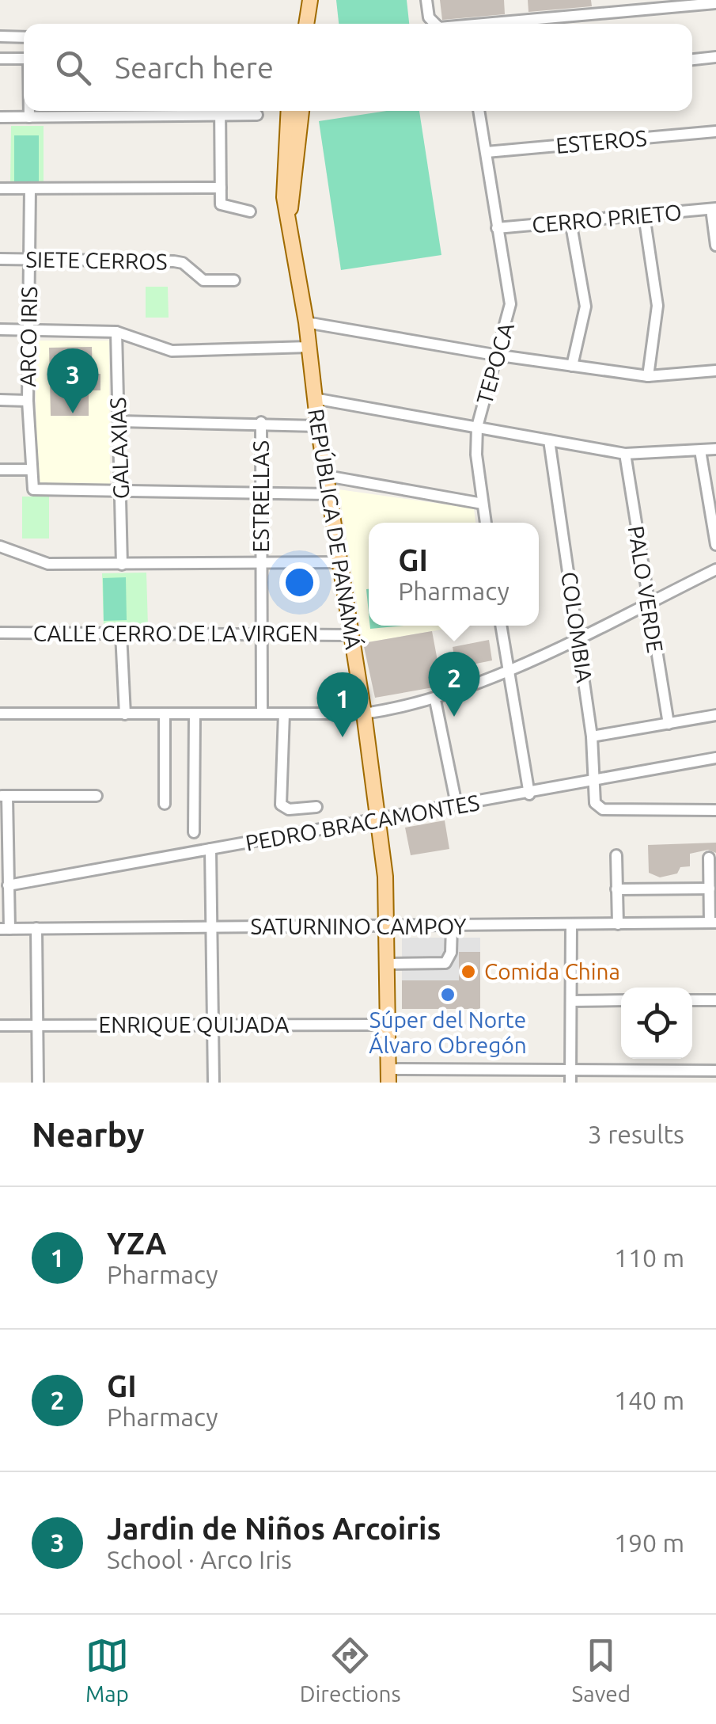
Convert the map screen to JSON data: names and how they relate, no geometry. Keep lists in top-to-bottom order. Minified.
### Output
{"streets":{"main road":["REPÚBLICA DE PANAMÁ"],"street":["ESTEROS","CERRO PRIETO","SIETE CERROS","ARCO IRIS","TEPOCA","GALAXIAS","ESTRELLAS","PALO VERDE","COLOMBIA","CALLE CERRO DE LA VIRGEN","PEDRO BRACAMONTES","SATURNINO CAMPOY","ENRIQUE QUIJADA"]},"crossings":[["ESTEROS","TEPOCA"],["CERRO PRIETO","TEPOCA"],["SIETE CERROS","ARCO IRIS"],["ARCO IRIS","GALAXIAS"],["ESTRELLAS","CALLE CERRO DE LA VIRGEN"],["REPÚBLICA DE PANAMÁ","CALLE CERRO DE LA VIRGEN"],["REPÚBLICA DE PANAMÁ","PEDRO BRACAMONTES"],["REPÚBLICA DE PANAMÁ","SATURNINO CAMPOY"],["REPÚBLICA DE PANAMÁ","ENRIQUE QUIJADA"],["COLOMBIA","PEDRO BRACAMONTES"]],"places":["Comida China","Súper del Norte Álvaro Obregón"],"page":{"search":"Search here","pins":["3","2","1"],"popup":["GI","Pharmacy"],"heading":["Nearby","3 results"],"list":[{"mark":"1","name":"YZA","note":"Pharmacy","value":"110 m"},{"mark":"2","name":"GI","note":"Pharmacy","value":"140 m"},{"mark":"3","name":"Jardin de Niños Arcoiris","note":"School · Arco Iris","value":"190 m"}],"nav":["Map","Directions","Saved"]}}
